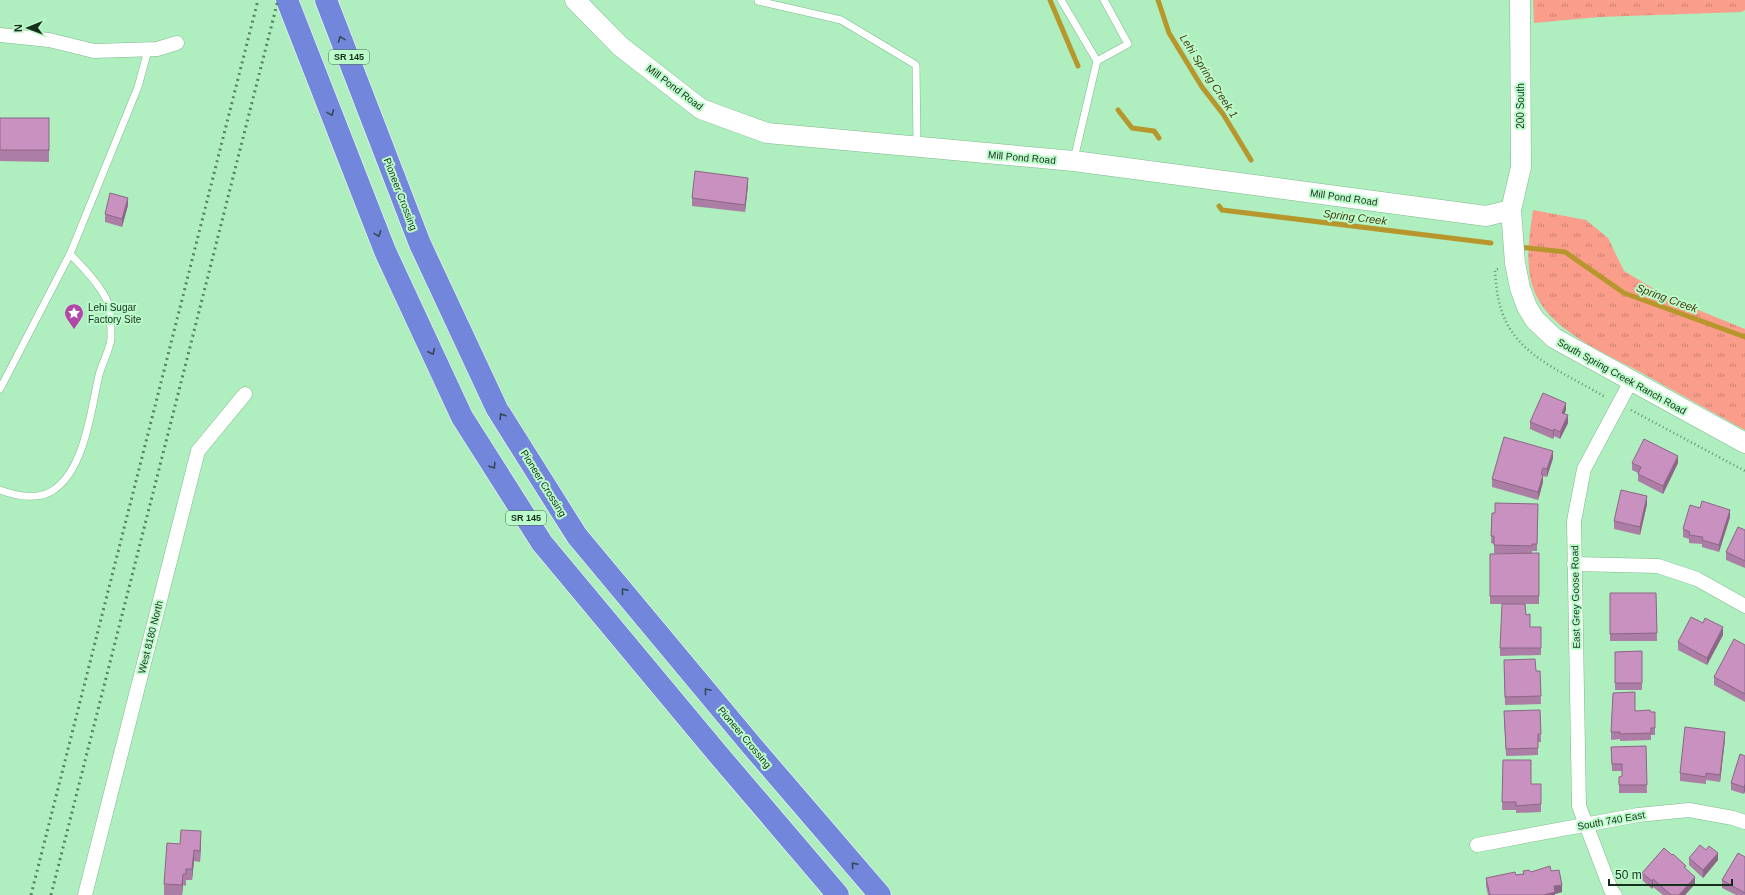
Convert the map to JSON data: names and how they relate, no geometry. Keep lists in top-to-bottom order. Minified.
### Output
{"streets":{"highway":["SR 145","Pioneer Crossing"],"street":["Mill Pond Road","200 South","South Spring Creek Ranch Road","East Grey Goose Road","West 8180 North","South 740 East"]},"crossings":[["Mill Pond Road","200 South"],["200 South","South Spring Creek Ranch Road"],["South Spring Creek Ranch Road","East Grey Goose Road"],["East Grey Goose Road","South 740 East"]],"water":["Lehi Spring Creek 1","Spring Creek"],"places":{"place":["Lehi Sugar Factory Site"]},"scale_bar":"50 m","north":"left"}
